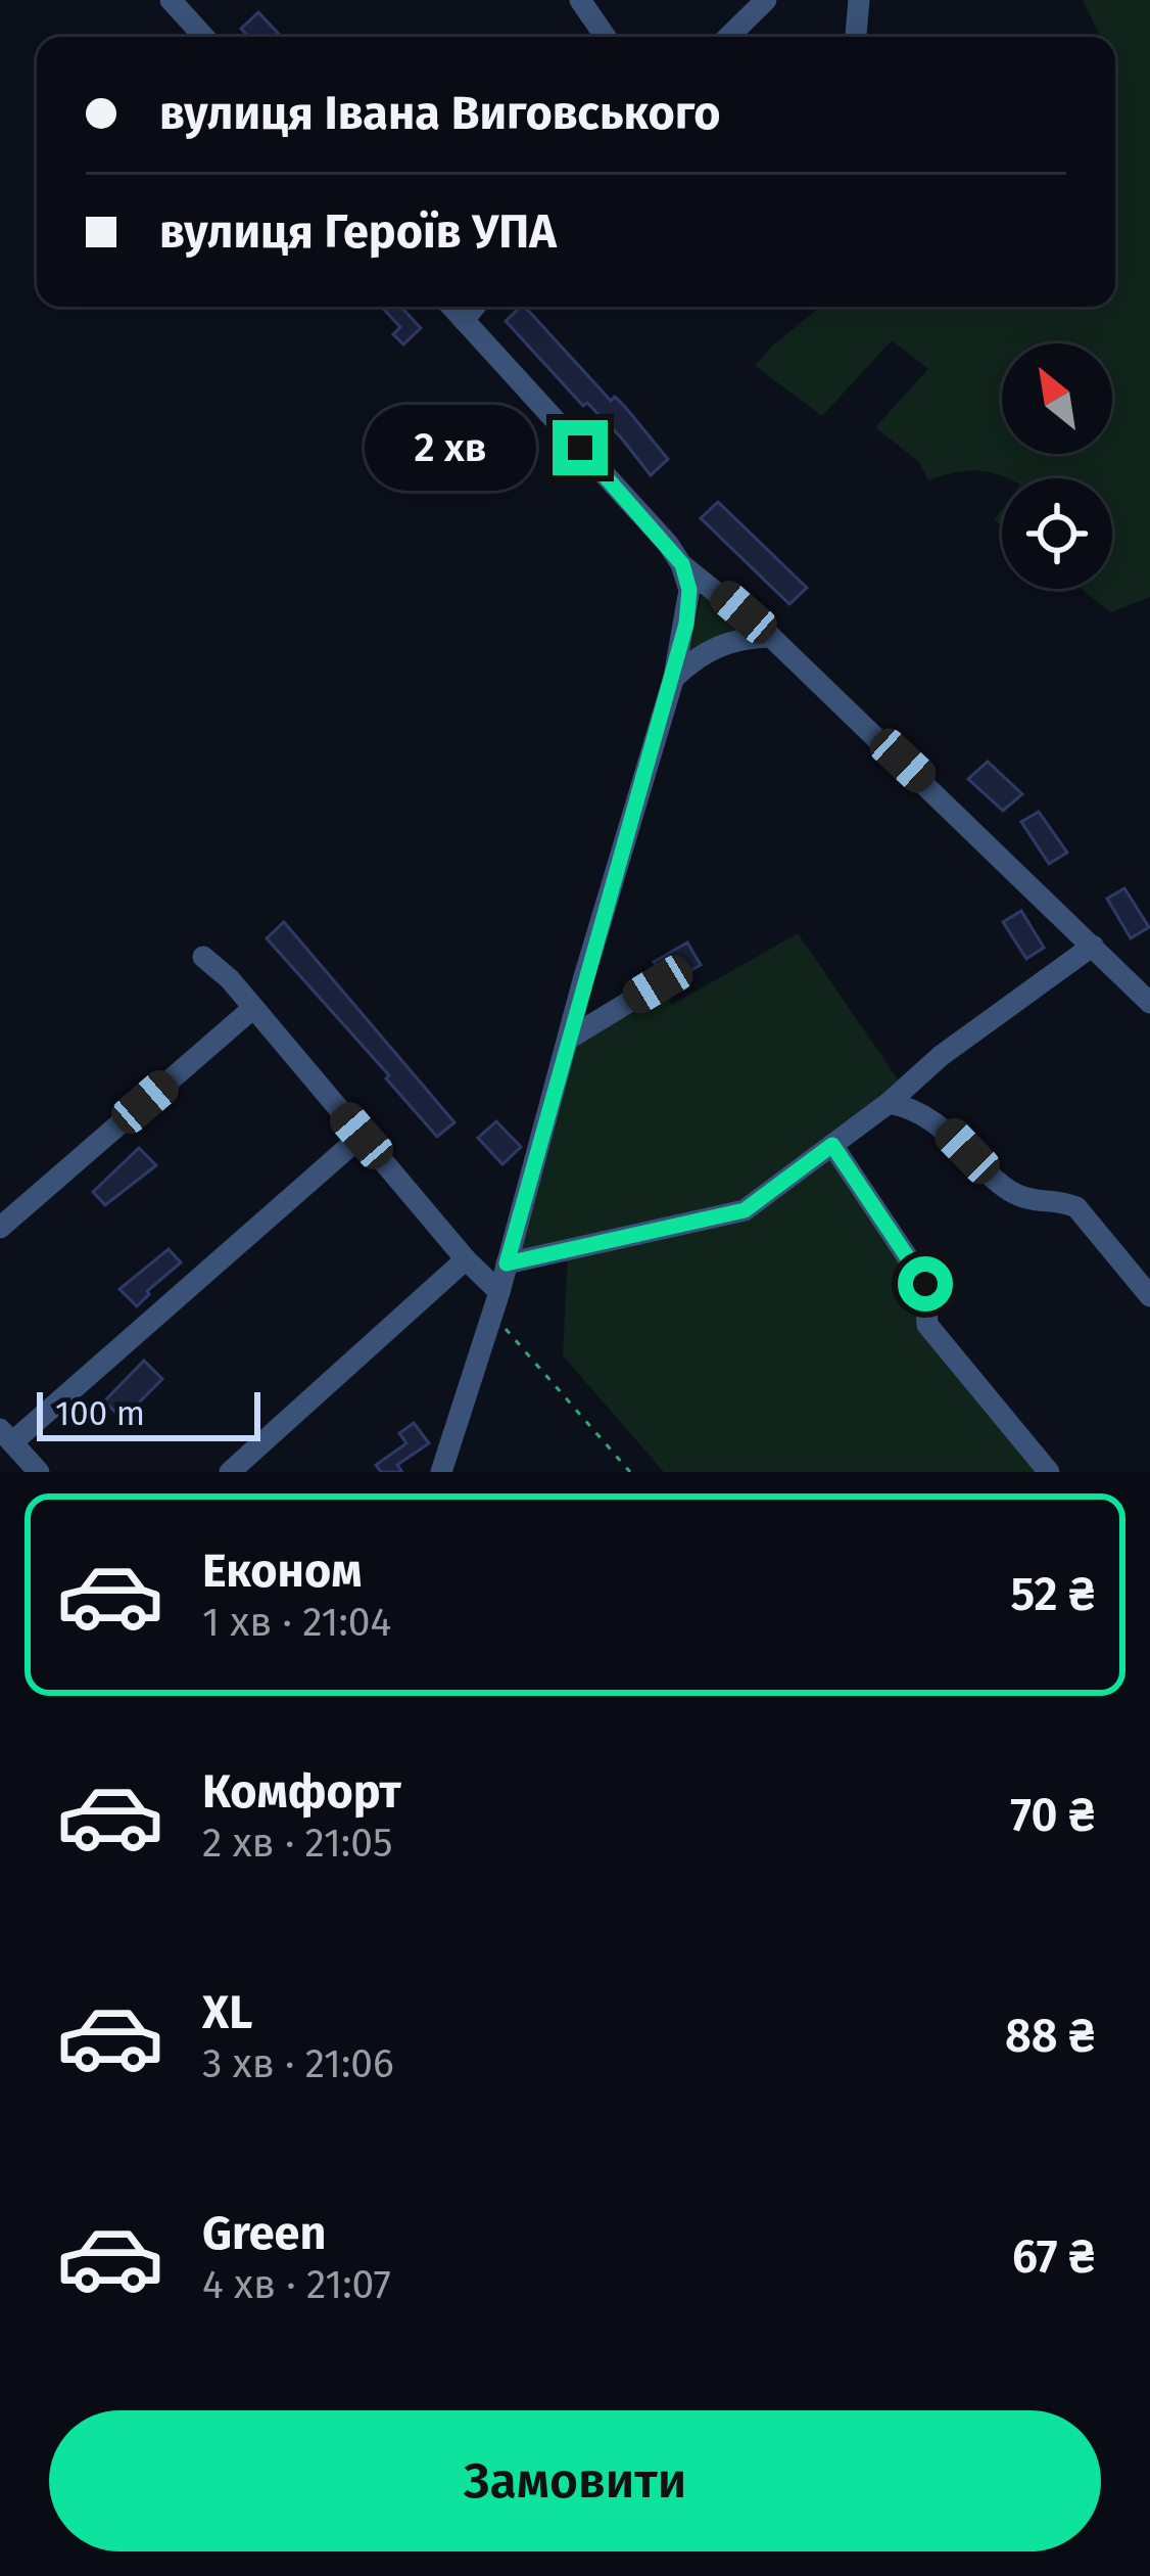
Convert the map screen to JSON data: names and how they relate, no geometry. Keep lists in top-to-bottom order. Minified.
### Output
{"scale_bar":"100 m","north":"top left","page":{"banner":["вулиця Івана Виговського","вулиця Героїв УПА"],"bubble":"2 хв","scale":"100 m","list":[{"name":"Економ","note":"1 хв · 21:04","value":"52 ₴"},{"name":"Комфорт","note":"2 хв · 21:05","value":"70 ₴"},{"name":"XL","note":"3 хв · 21:06","value":"88 ₴"},{"name":"Green","note":"4 хв · 21:07","value":"67 ₴"}],"buttons":"Замовити"}}
